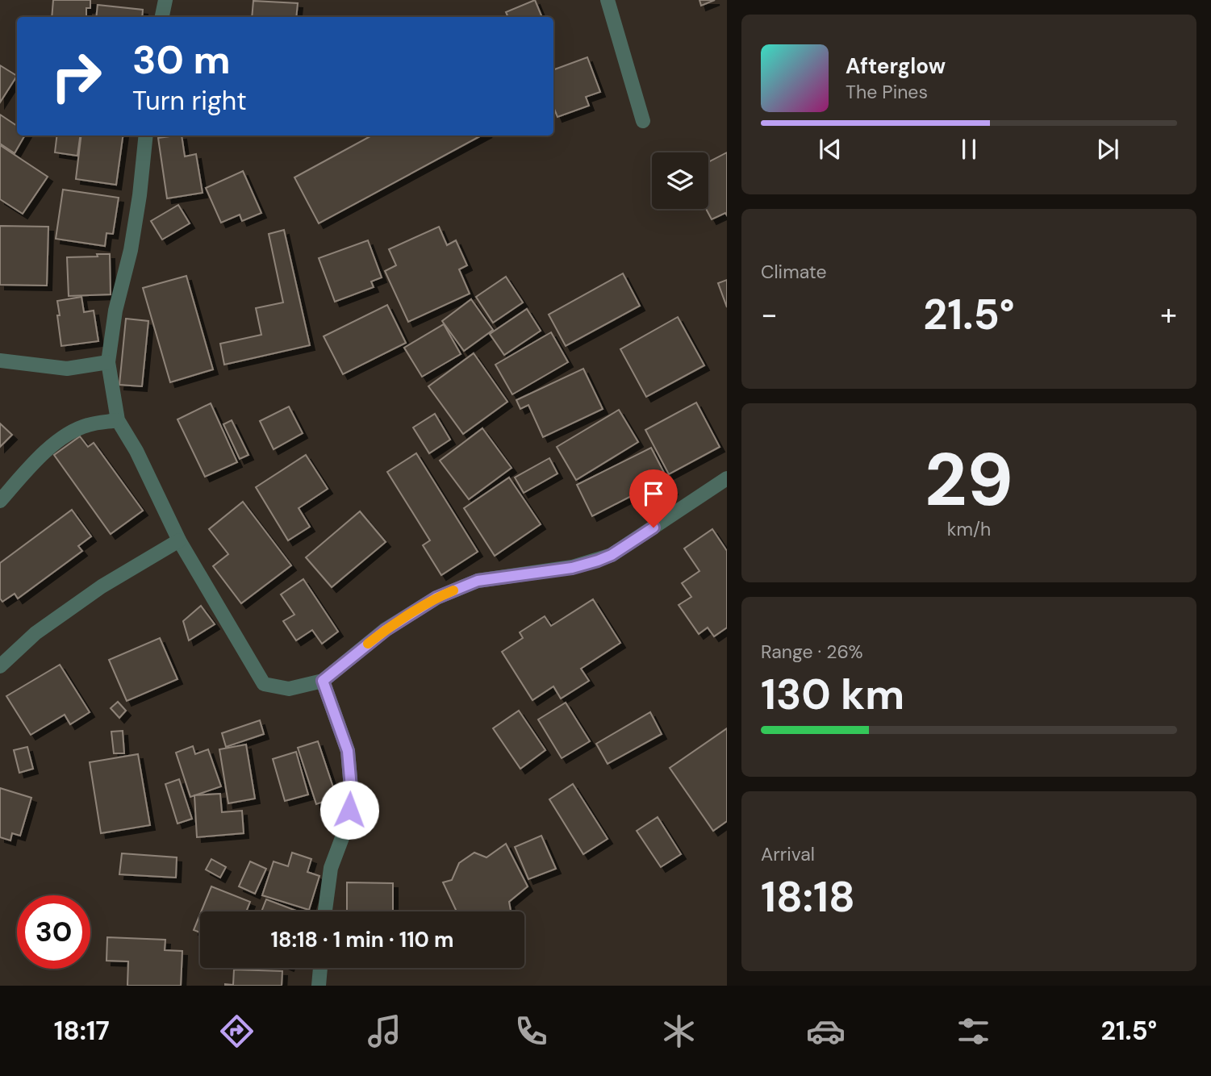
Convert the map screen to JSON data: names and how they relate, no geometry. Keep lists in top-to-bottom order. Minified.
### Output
{"page":{"turn":["30 m","Turn right"],"song":["Afterglow","The Pines"],"tile":["Climate",["29","km/h"],["Range · 26%","130 km"],["Arrival","18:18"]],"heat":["−","21.5°","+"],"limit":"30","trip":"18:18 · 1 min · 110 m","tabs":["18:17","21.5°"]}}
